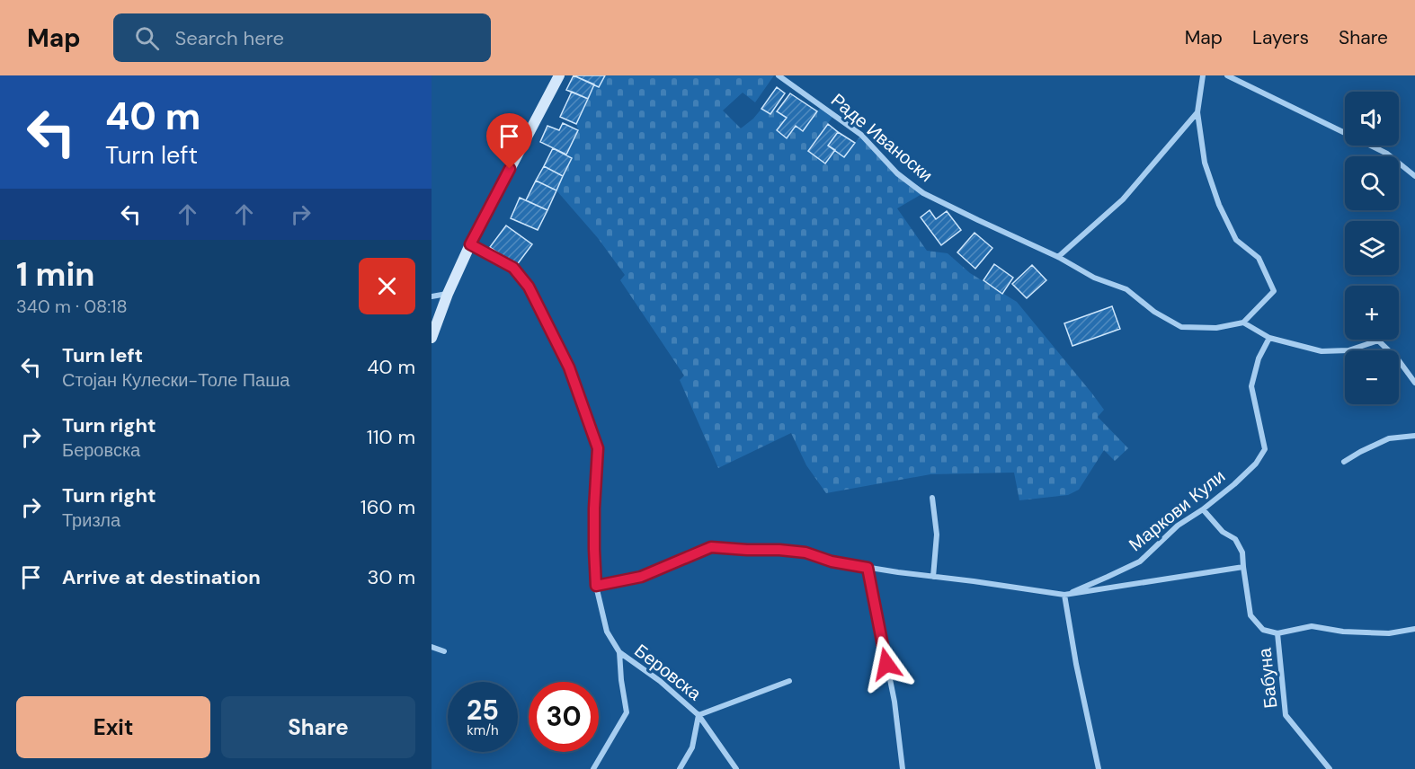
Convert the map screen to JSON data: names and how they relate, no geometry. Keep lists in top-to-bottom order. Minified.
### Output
{"streets":{"street":["Раде Иваноски","Маркови Кули","Беровска","Бабуна"]},"page":{"header":"Map","search":"Search here","nav":["Map","Layers","Share"],"turn":["40 m","Turn left"],"map_buttons":["+","−"],"heading":["1 min","340 m · 08:18"],"list":[{"name":"Turn left","note":"Стојан Кулески-Толе Паша","value":"40 m"},{"name":"Turn right","note":"Беровска","value":"110 m"},{"name":"Turn right","note":"Тризла","value":"160 m"},{"name":"Arrive at destination","value":"30 m"}],"speed":"25 km/h","limit":"30","buttons":["Exit","Share"]}}
